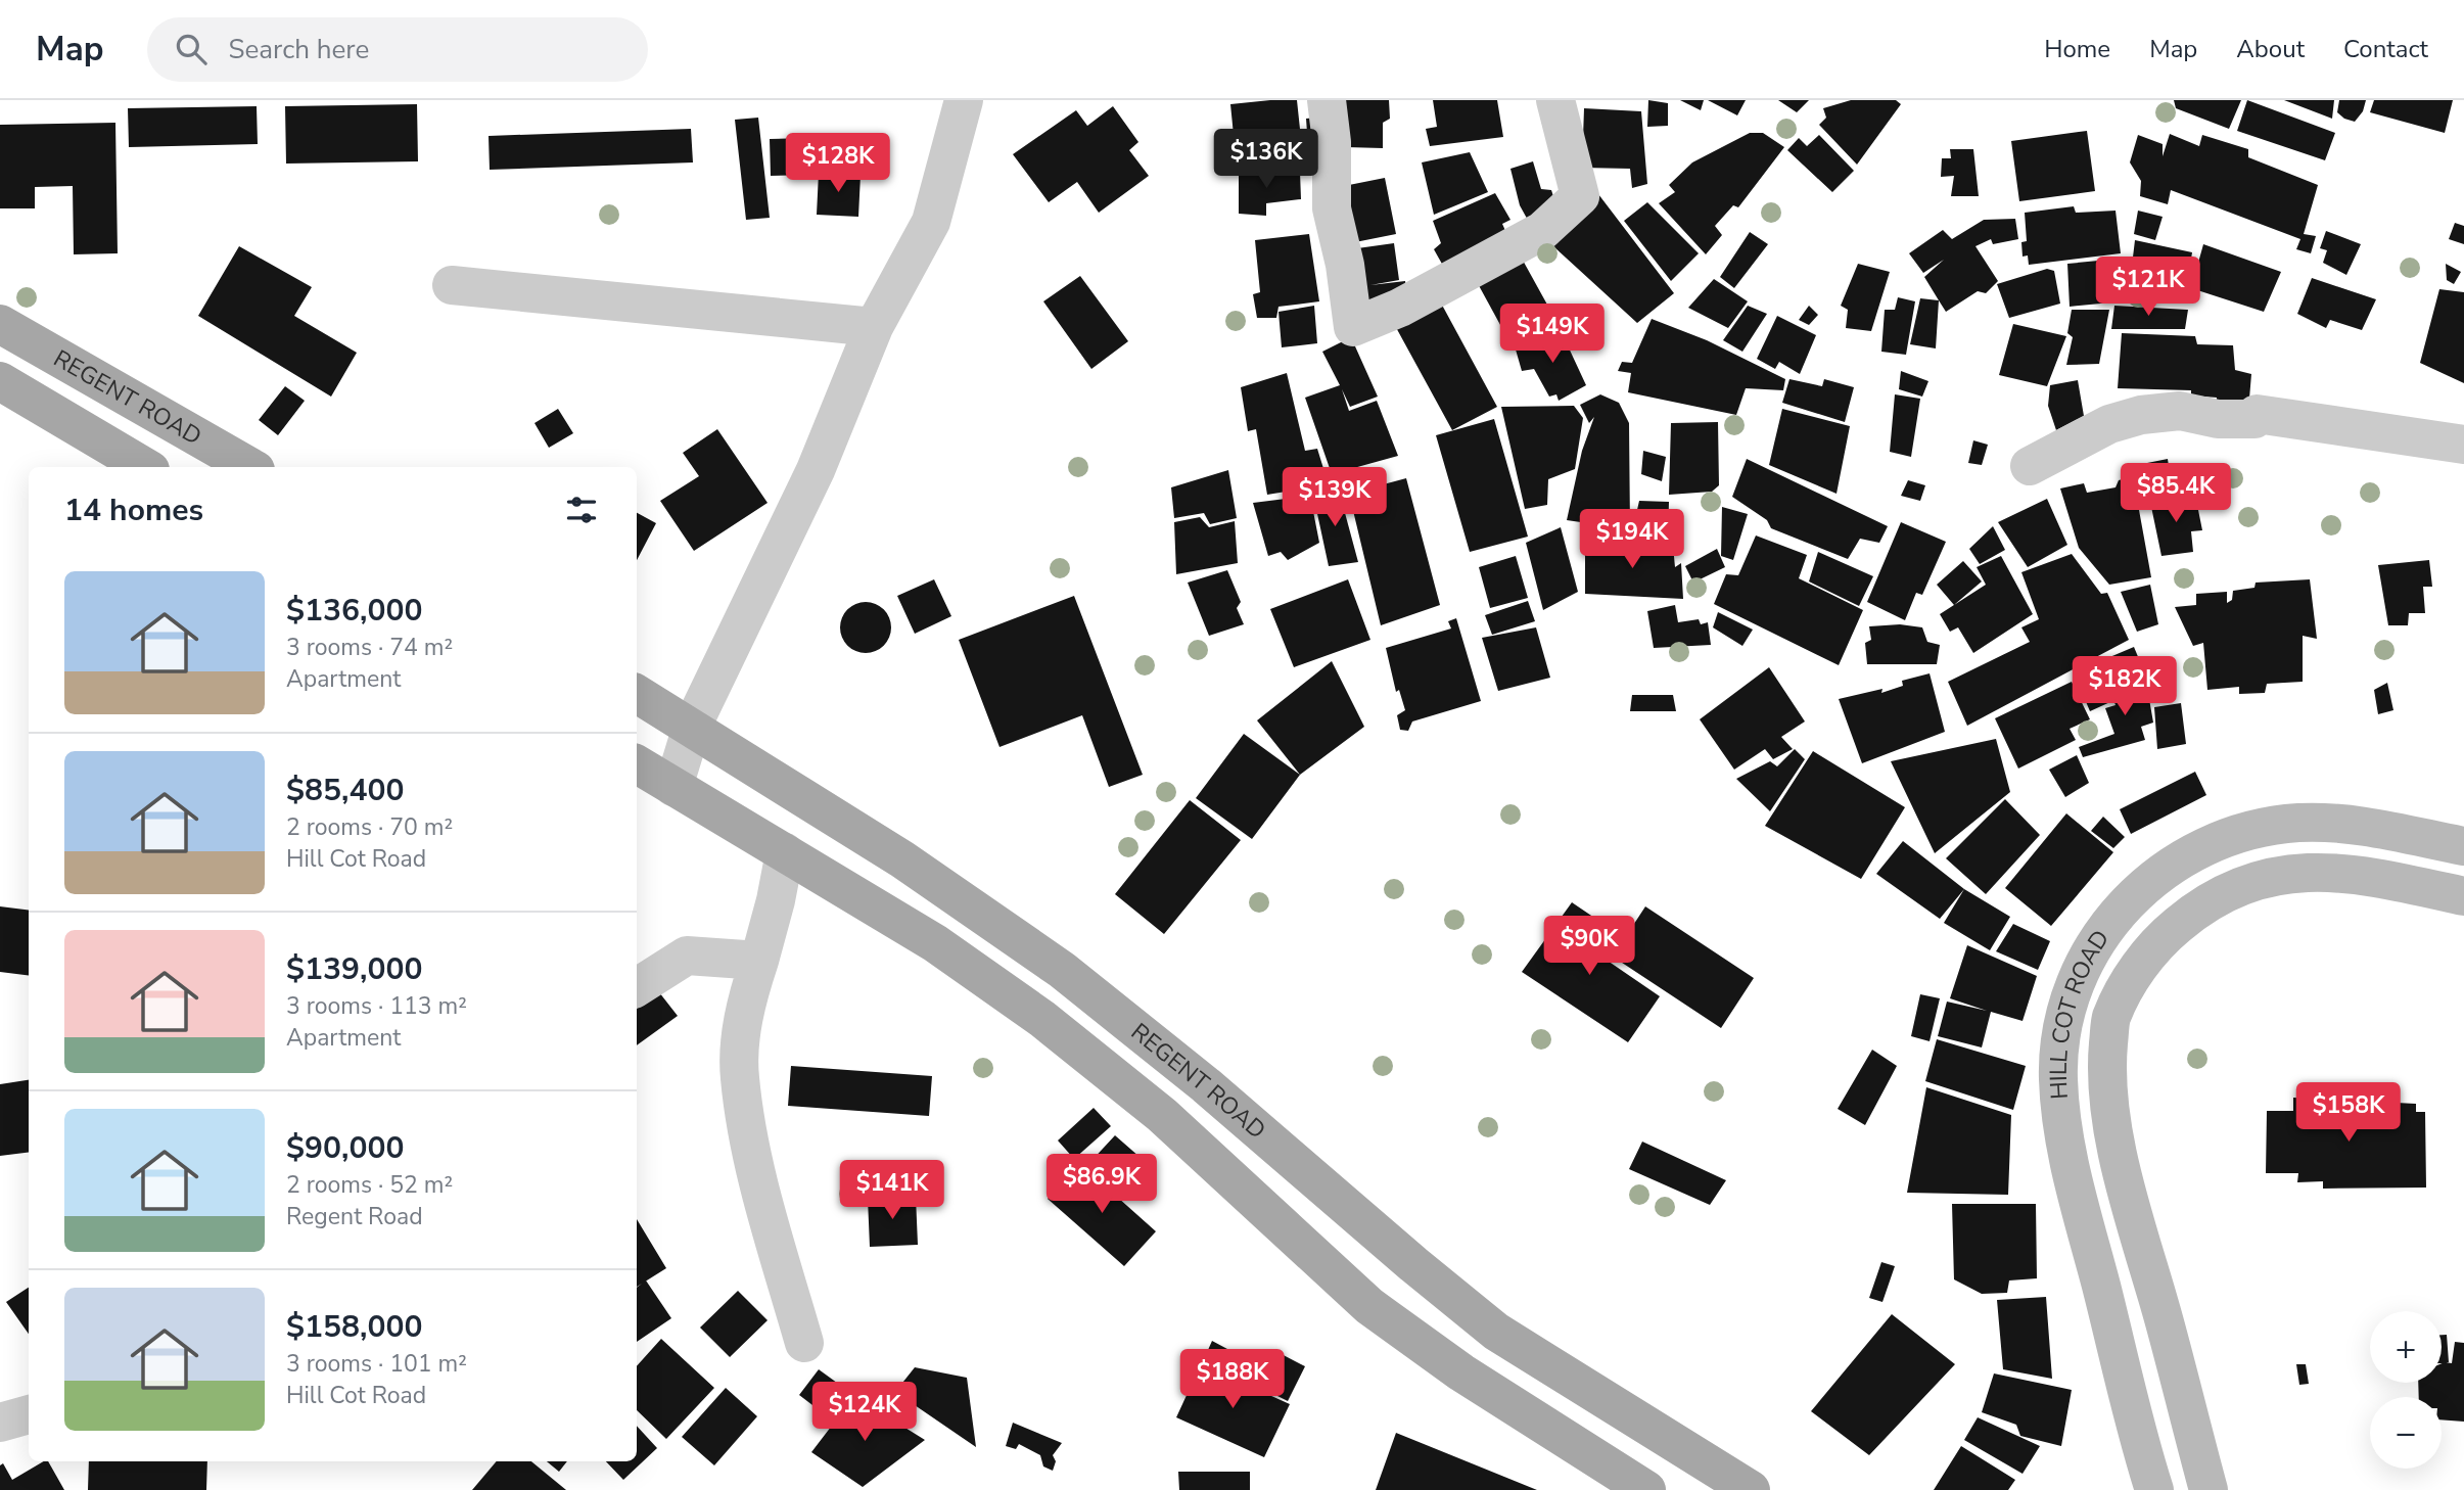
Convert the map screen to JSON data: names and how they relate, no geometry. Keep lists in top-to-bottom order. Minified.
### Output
{"streets":{"main road":["REGENT ROAD","HILL COT ROAD"]},"page":{"header":"Map","search":"Search here","nav":["Home","Map","About","Contact"],"price":["$136K","$128K","$121K","$149K","$85.4K","$139K","$194K","$182K","$90K","$158K","$86.9K","$141K","$188K","$124K"],"heading":"14 homes","list":[{"name":"$136,000","note":"3 rooms · 74 m² · Apartment"},{"name":"$85,400","note":"2 rooms · 70 m² · Hill Cot Road"},{"name":"$139,000","note":"3 rooms · 113 m² · Apartment"},{"name":"$90,000","note":"2 rooms · 52 m² · Regent Road"},{"name":"$158,000","note":"3 rooms · 101 m² · Hill Cot Road"}],"map_buttons":["+","−"]}}
